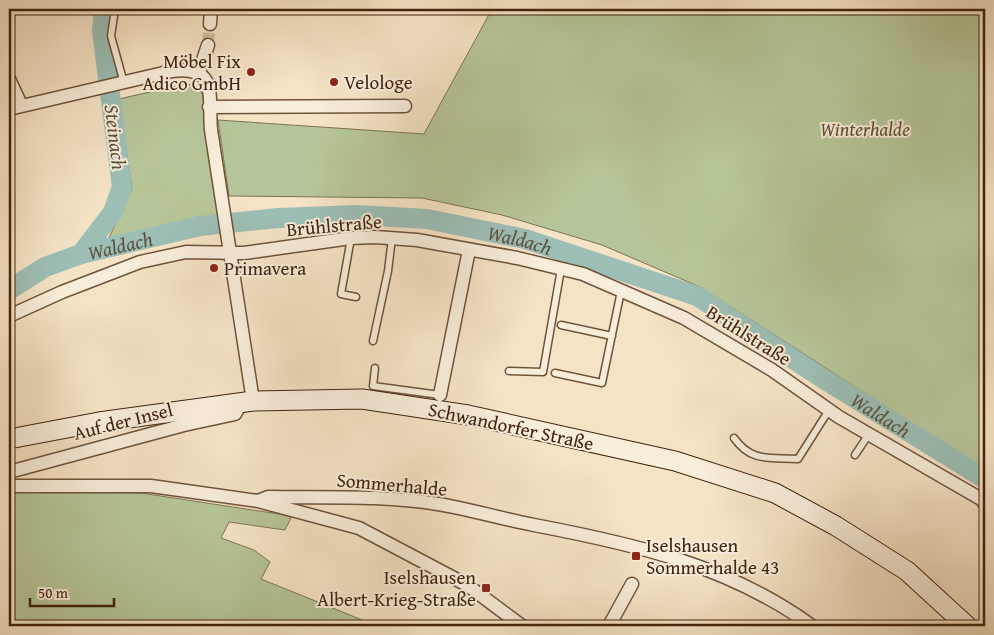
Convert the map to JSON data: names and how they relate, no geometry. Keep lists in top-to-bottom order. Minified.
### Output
{"streets":{"main road":["Schwandorfer Straße"],"street":["Brühlstraße","Auf der Insel","Sommerhalde"]},"crossings":[["Auf der Insel","Schwandorfer Straße"]],"water":["Steinach","Waldach"],"parks":["Winterhalde"],"places":{"other":["Möbel Fix Adico GmbH","Velologe","Primavera"],"transit":["Iselshausen Sommerhalde 43","Iselshausen Albert-Krieg-Straße"]},"scale_bar":"50 m"}
